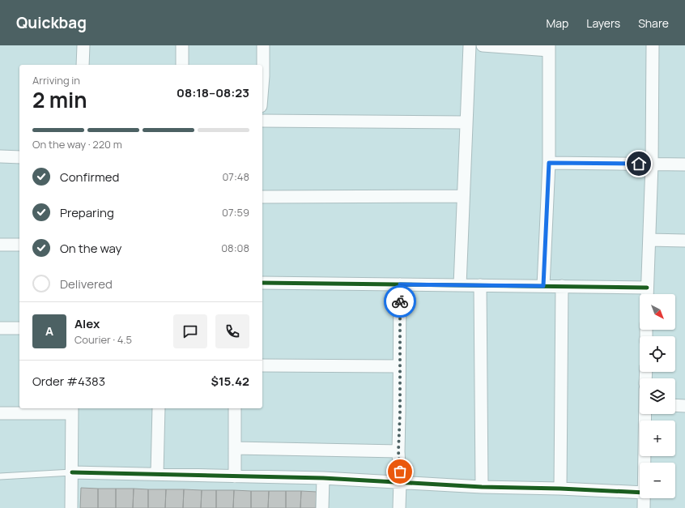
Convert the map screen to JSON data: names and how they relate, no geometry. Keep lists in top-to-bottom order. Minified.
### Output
{"north":"bottom right","page":{"header":"Quickbag","nav":["Map","Layers","Share"],"heading":["2 min","Arriving in","08:18–08:23"],"panel":["Alex","Courier · 4.5","Order #4383","$15.42"],"bar":"On the way · 220 m","list":[["Confirmed","07:48"],["Preparing","07:59"],["On the way","08:08"],"Delivered"],"map_buttons":["+","−"],"round":"A"}}
